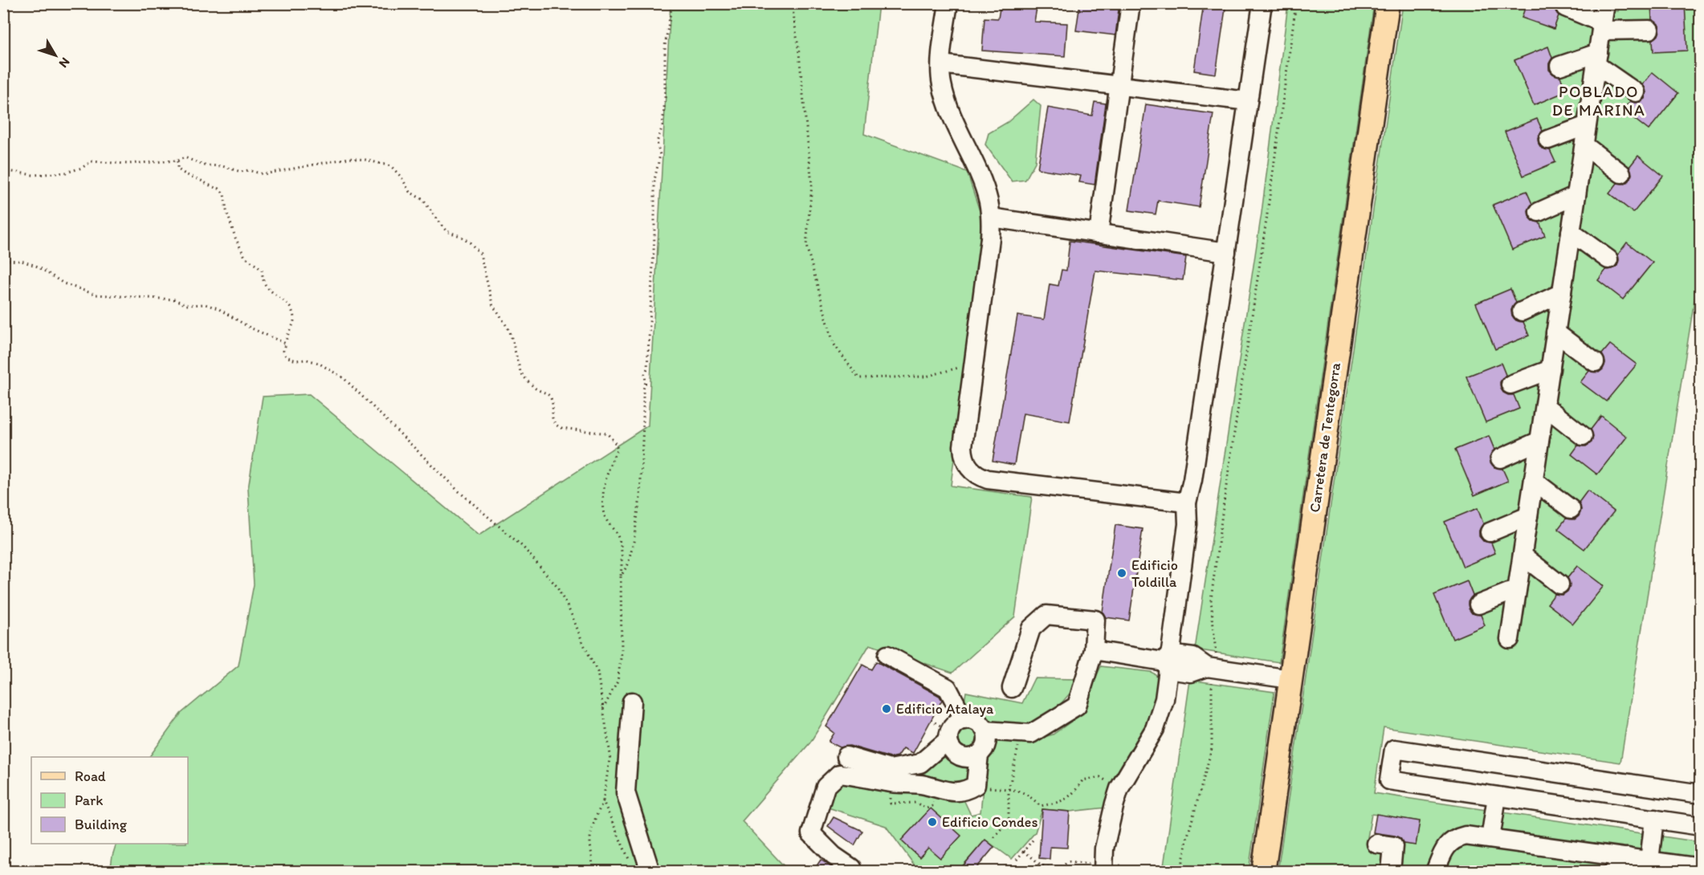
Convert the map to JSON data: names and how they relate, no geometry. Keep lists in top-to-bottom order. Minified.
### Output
{"streets":{"main road":["Carretera de Tentegorra"]},"districts":["POBLADO DE MARINA"],"places":["Edificio Toldilla","Edificio Atalaya","Edificio Condes"],"legend":["Road","Park","Building"],"north":"bottom right"}
